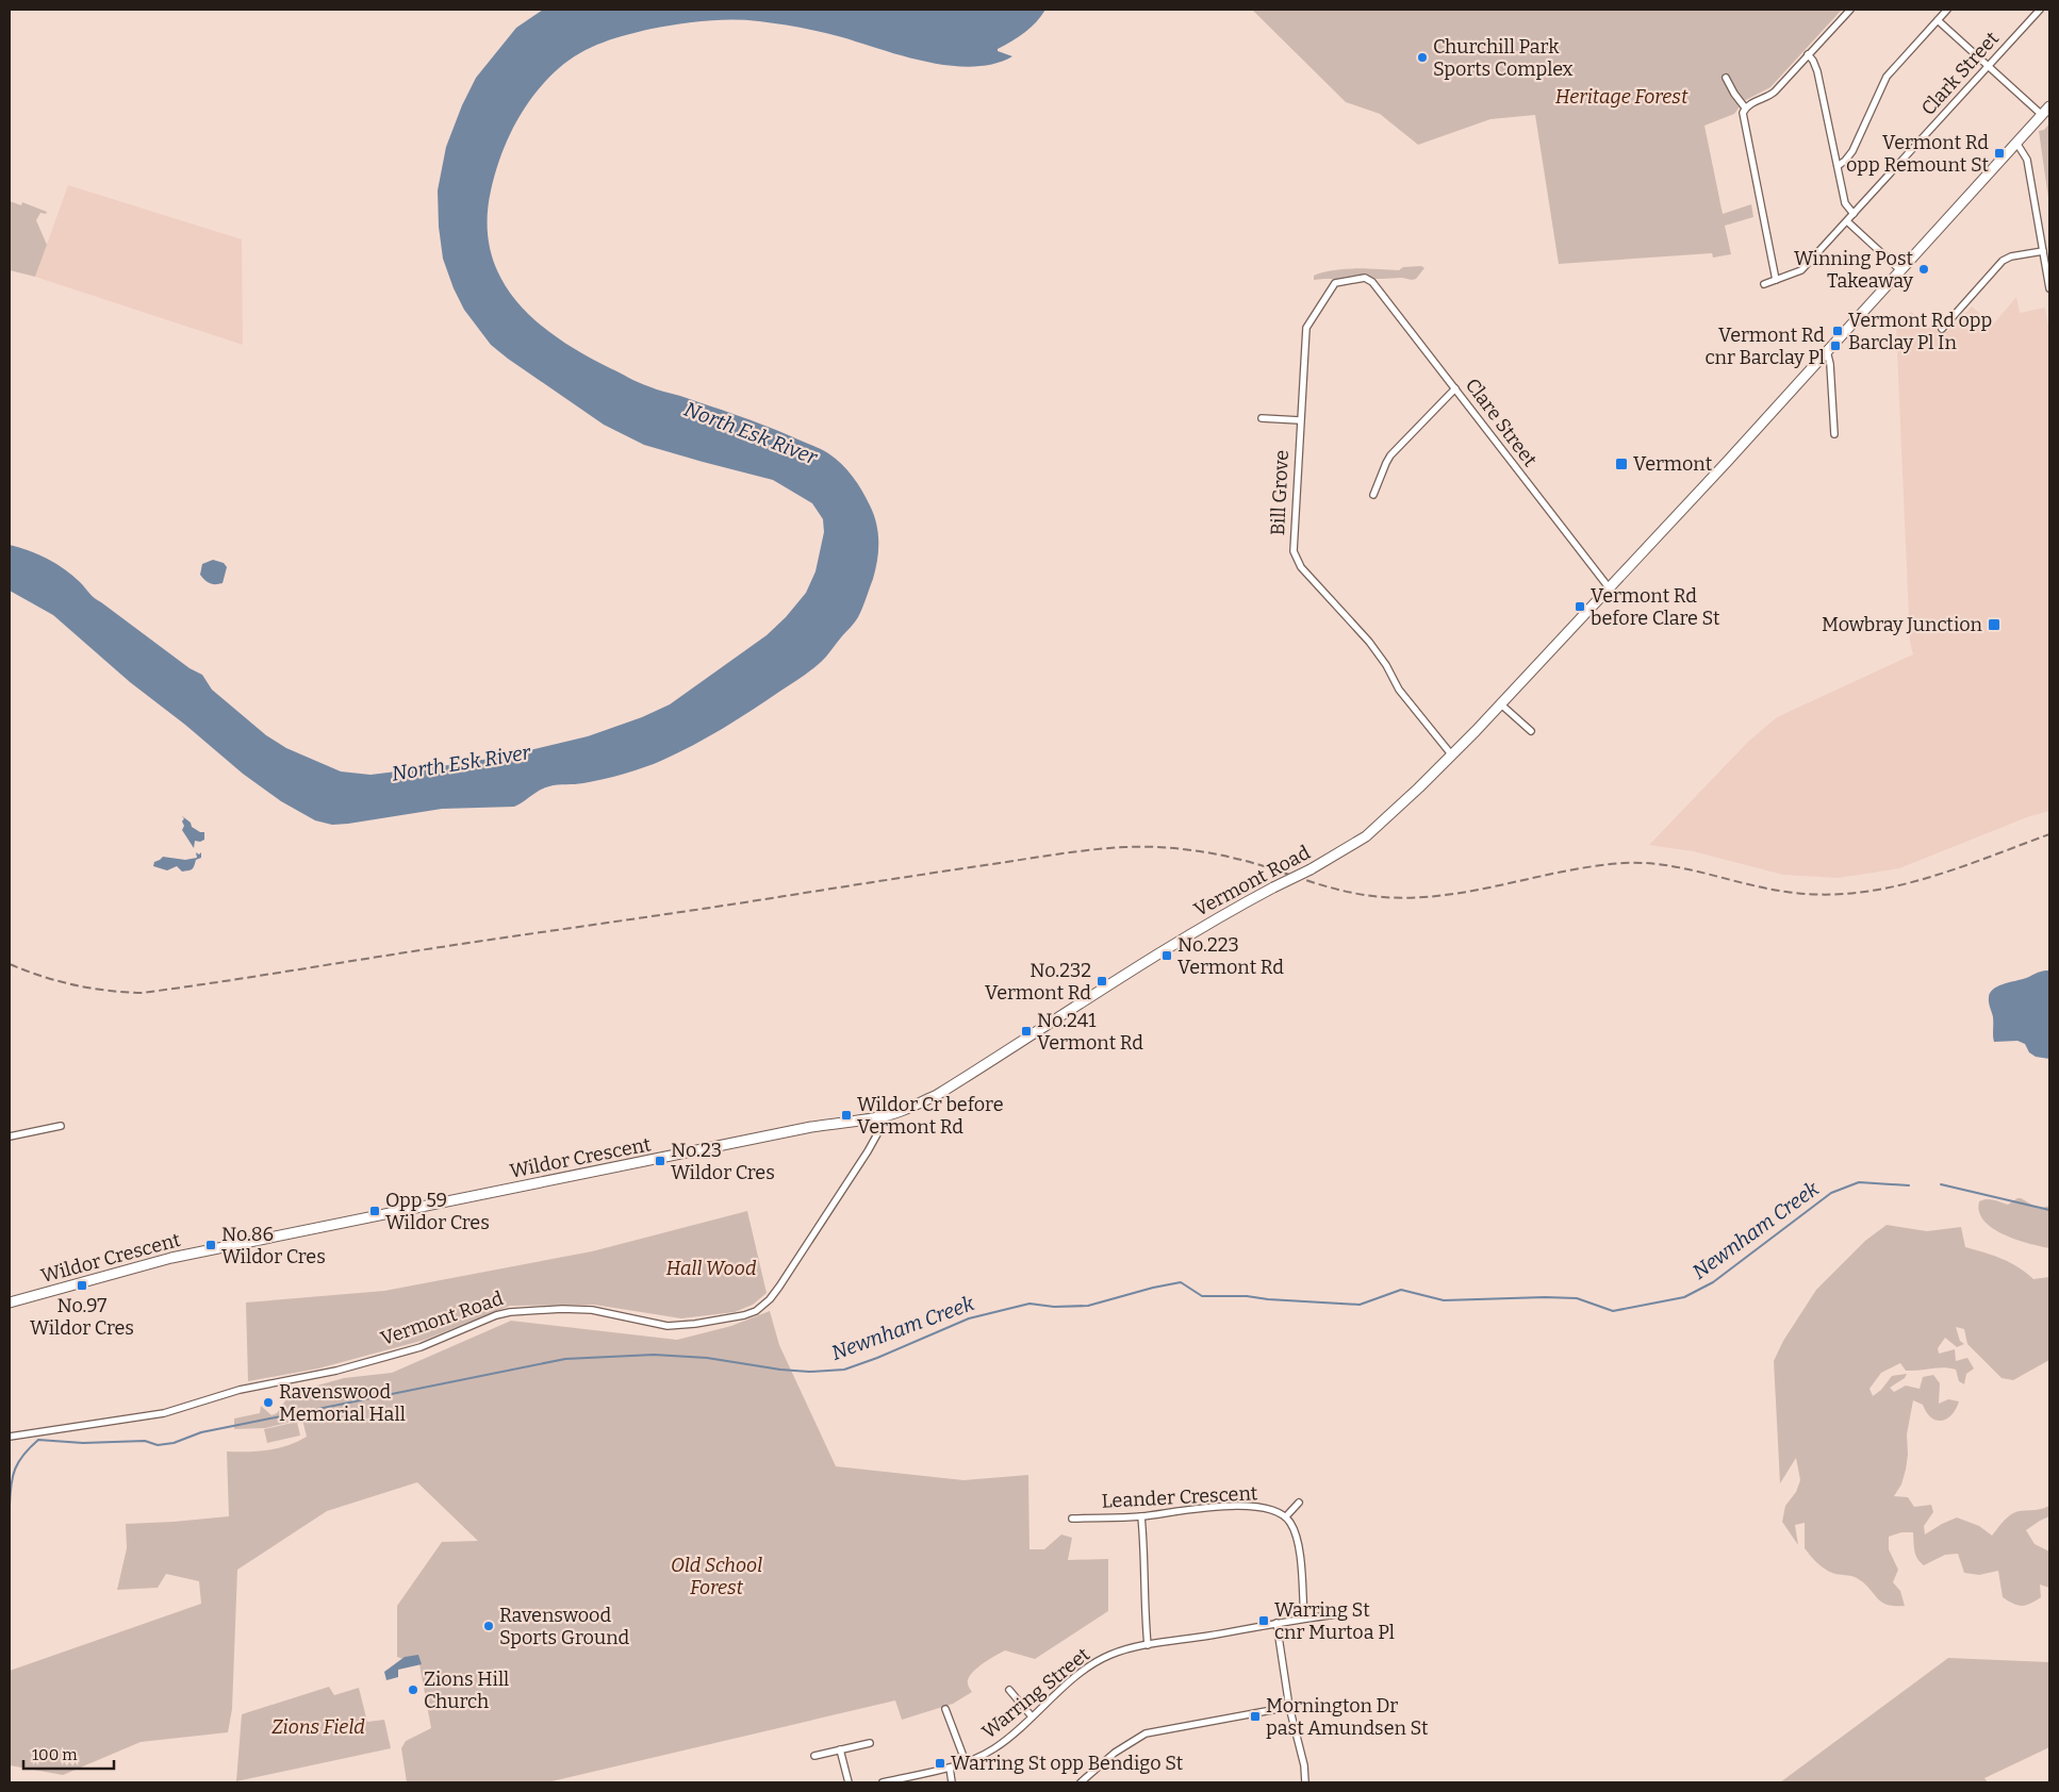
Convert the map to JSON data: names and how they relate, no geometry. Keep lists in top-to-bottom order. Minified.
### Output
{"streets":{"street":["Clark Street","Clare Street","Bill Grove","Vermont Road","Wildor Crescent","Leander Crescent","Warring Street"]},"crossings":[["Clare Street","Bill Grove"],["Clare Street","Vermont Road"],["Bill Grove","Vermont Road"],["Vermont Road","Wildor Crescent"]],"water":["North Esk River","Newnham Creek"],"parks":["Heritage Forest","Hall Wood","Old School Forest","Zions Field"],"places":{"other":["Churchill Park Sports Complex","Winning Post Takeaway","Ravenswood Memorial Hall","Ravenswood Sports Ground","Zions Hill Church"],"transit":["Vermont Rd opp Remount St","Vermont Rd opp Barclay Pl In","Vermont Rd cnr Barclay Pl","Vermont","Vermont Rd before Clare St","Mowbray Junction","No.223 Vermont Rd","No.232 Vermont Rd","No.241 Vermont Rd","Wildor Cr before Vermont Rd","No.23 Wildor Cres","Opp 59 Wildor Cres","No.86 Wildor Cres","No.97 Wildor Cres","Warring St cnr Murtoa Pl","Mornington Dr past Amundsen St","Warring St opp Bendigo St"]},"scale_bar":"100 m"}
